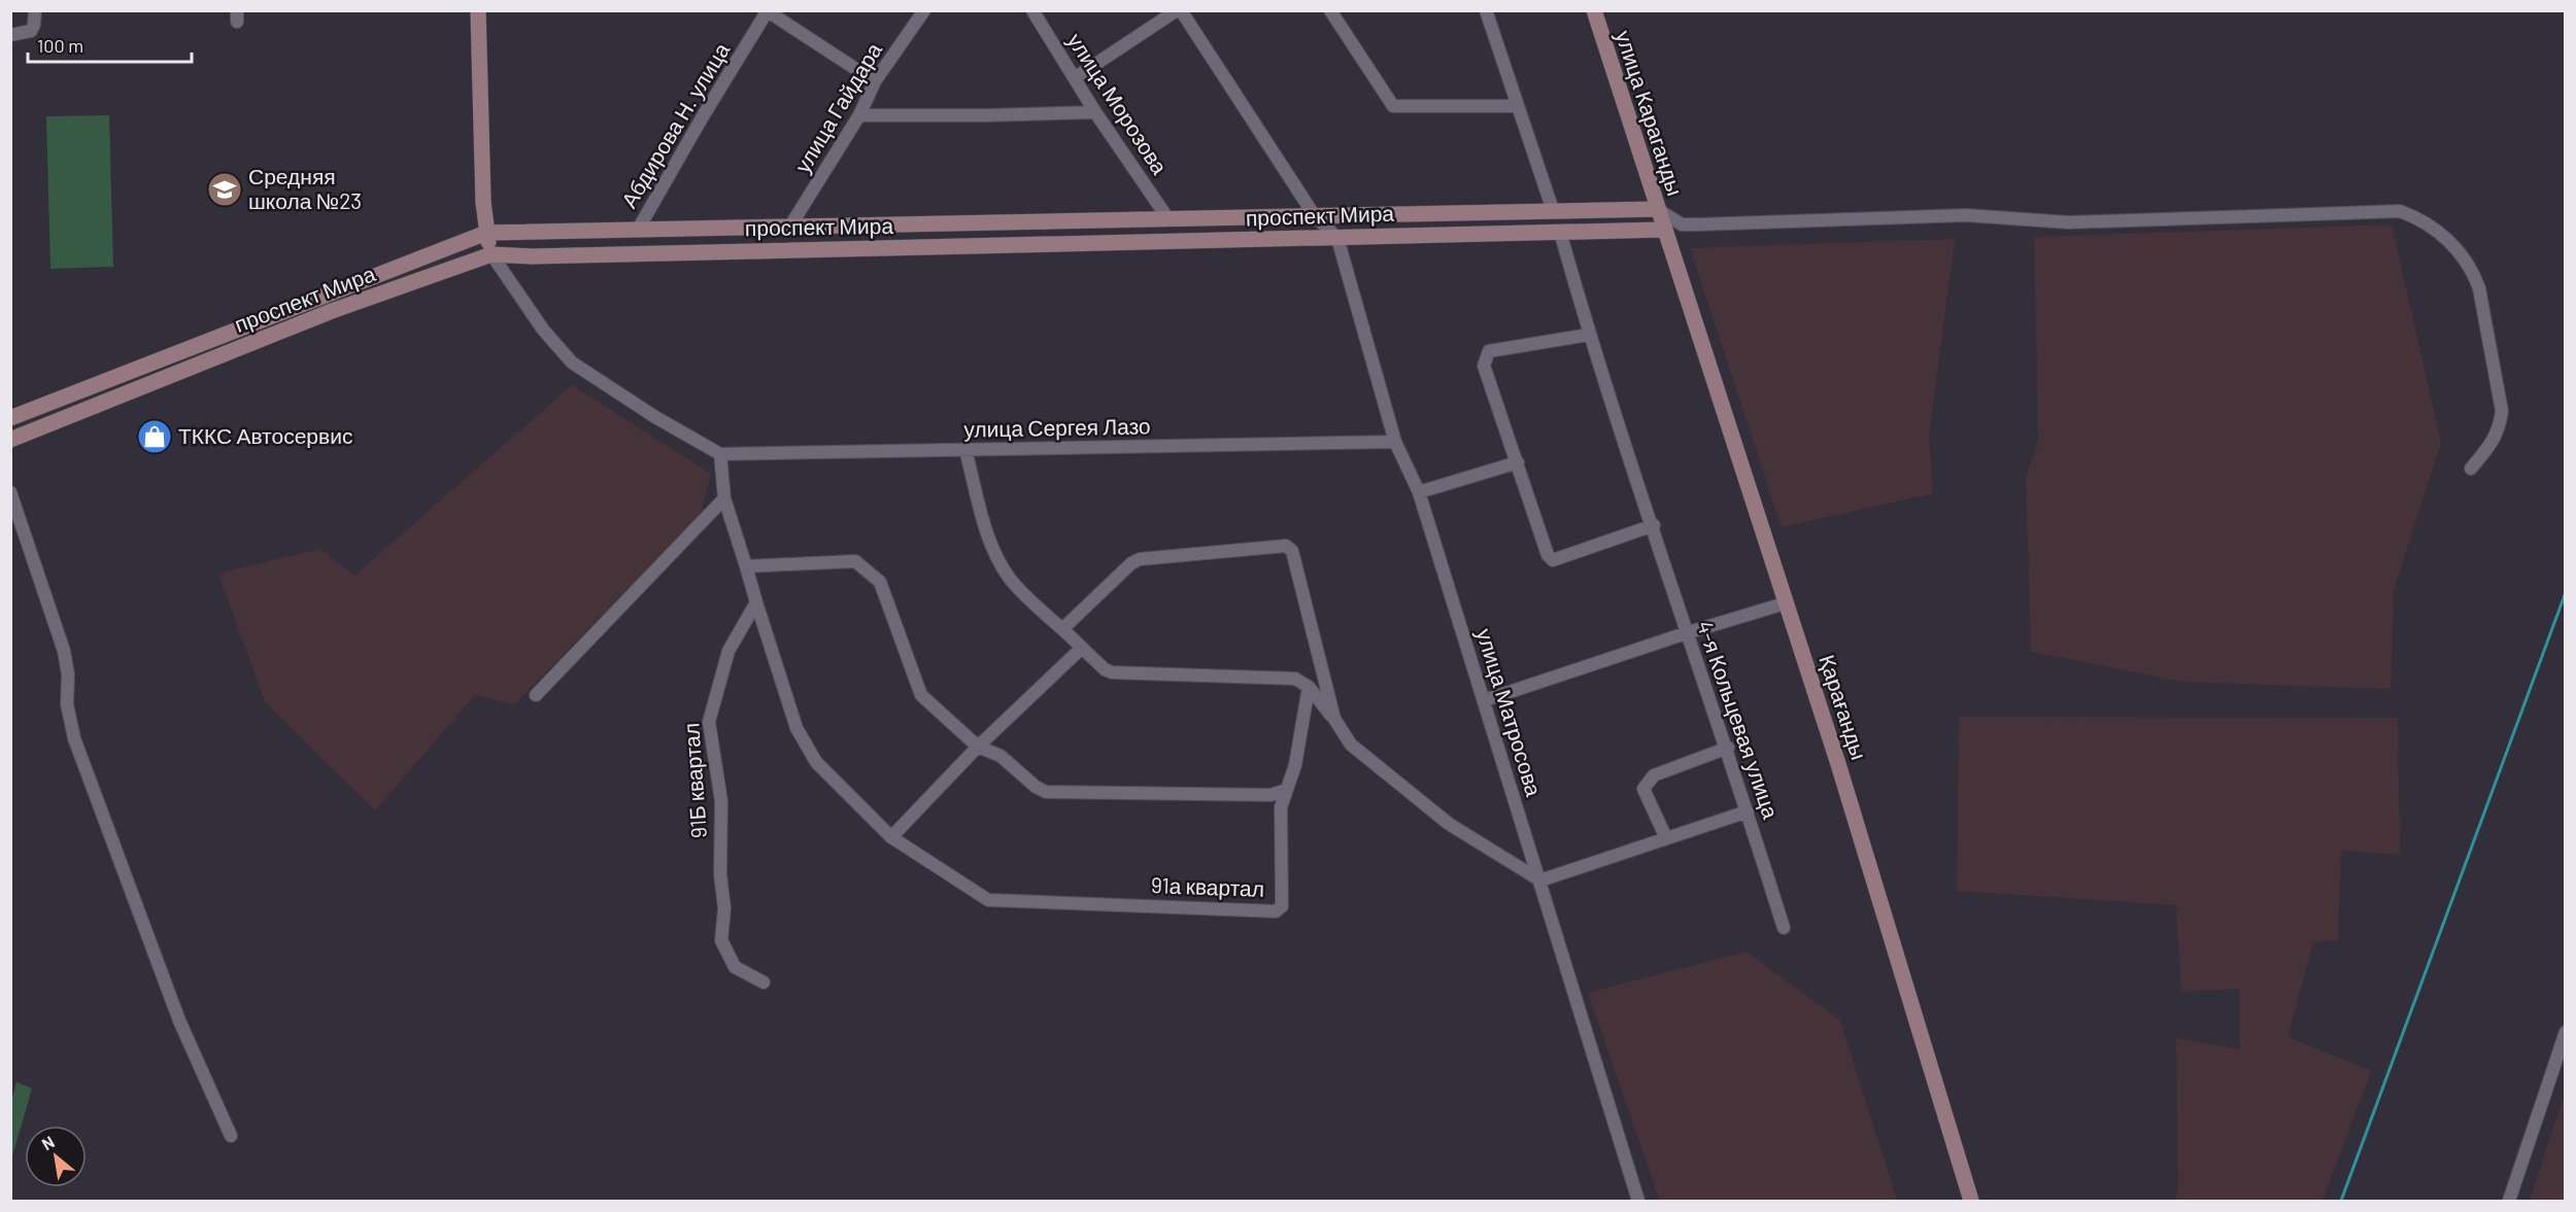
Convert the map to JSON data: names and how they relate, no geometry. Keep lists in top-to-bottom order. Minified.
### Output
{"streets":{"main road":["улица Караганды","проспект Мира","Қарағанды"],"street":["улица Морозова","улица Гайдара","Абдирова Н. улица","улица Сергея Лазо","улица Матросова","4-я Кольцевая улица","91Б квартал","91а квартал"]},"crossings":[["улица Морозова","проспект Мира"],["улица Гайдара","проспект Мира"],["улица Караганды","проспект Мира"],["улица Караганды","Қарағанды"],["Абдирова Н. улица","проспект Мира"],["проспект Мира","Қарағанды"],["проспект Мира","улица Матросова"],["проспект Мира","4-я Кольцевая улица"],["улица Сергея Лазо","улица Матросова"]],"places":{"school or university":["Средняя школа №23"],"shop":["ТККС Автосервис"]},"scale_bar":"100 m","north":"top left"}
